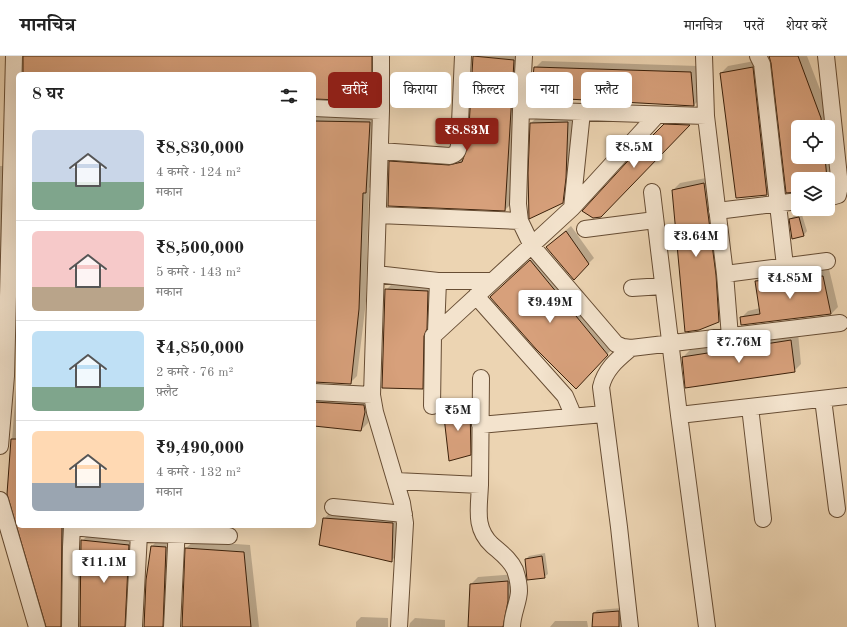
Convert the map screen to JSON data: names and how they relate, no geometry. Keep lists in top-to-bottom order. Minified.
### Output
{"page":{"header":"मानचित्र","nav":["मानचित्र","परतें","शेयर करें"],"chip":["खरीदें","किराया","फ़िल्टर","नया","फ़्लैट"],"heading":"8 घर","price":["₹8.83M","₹8.5M","₹3.64M","₹4.85M","₹9.49M","₹7.76M","₹5M","₹11.1M"],"list":[{"name":"₹8,830,000","note":"4 कमरे · 124 m² · मकान"},{"name":"₹8,500,000","note":"5 कमरे · 143 m² · मकान"},{"name":"₹4,850,000","note":"2 कमरे · 76 m² · फ़्लैट"},{"name":"₹9,490,000","note":"4 कमरे · 132 m² · मकान"}]}}
